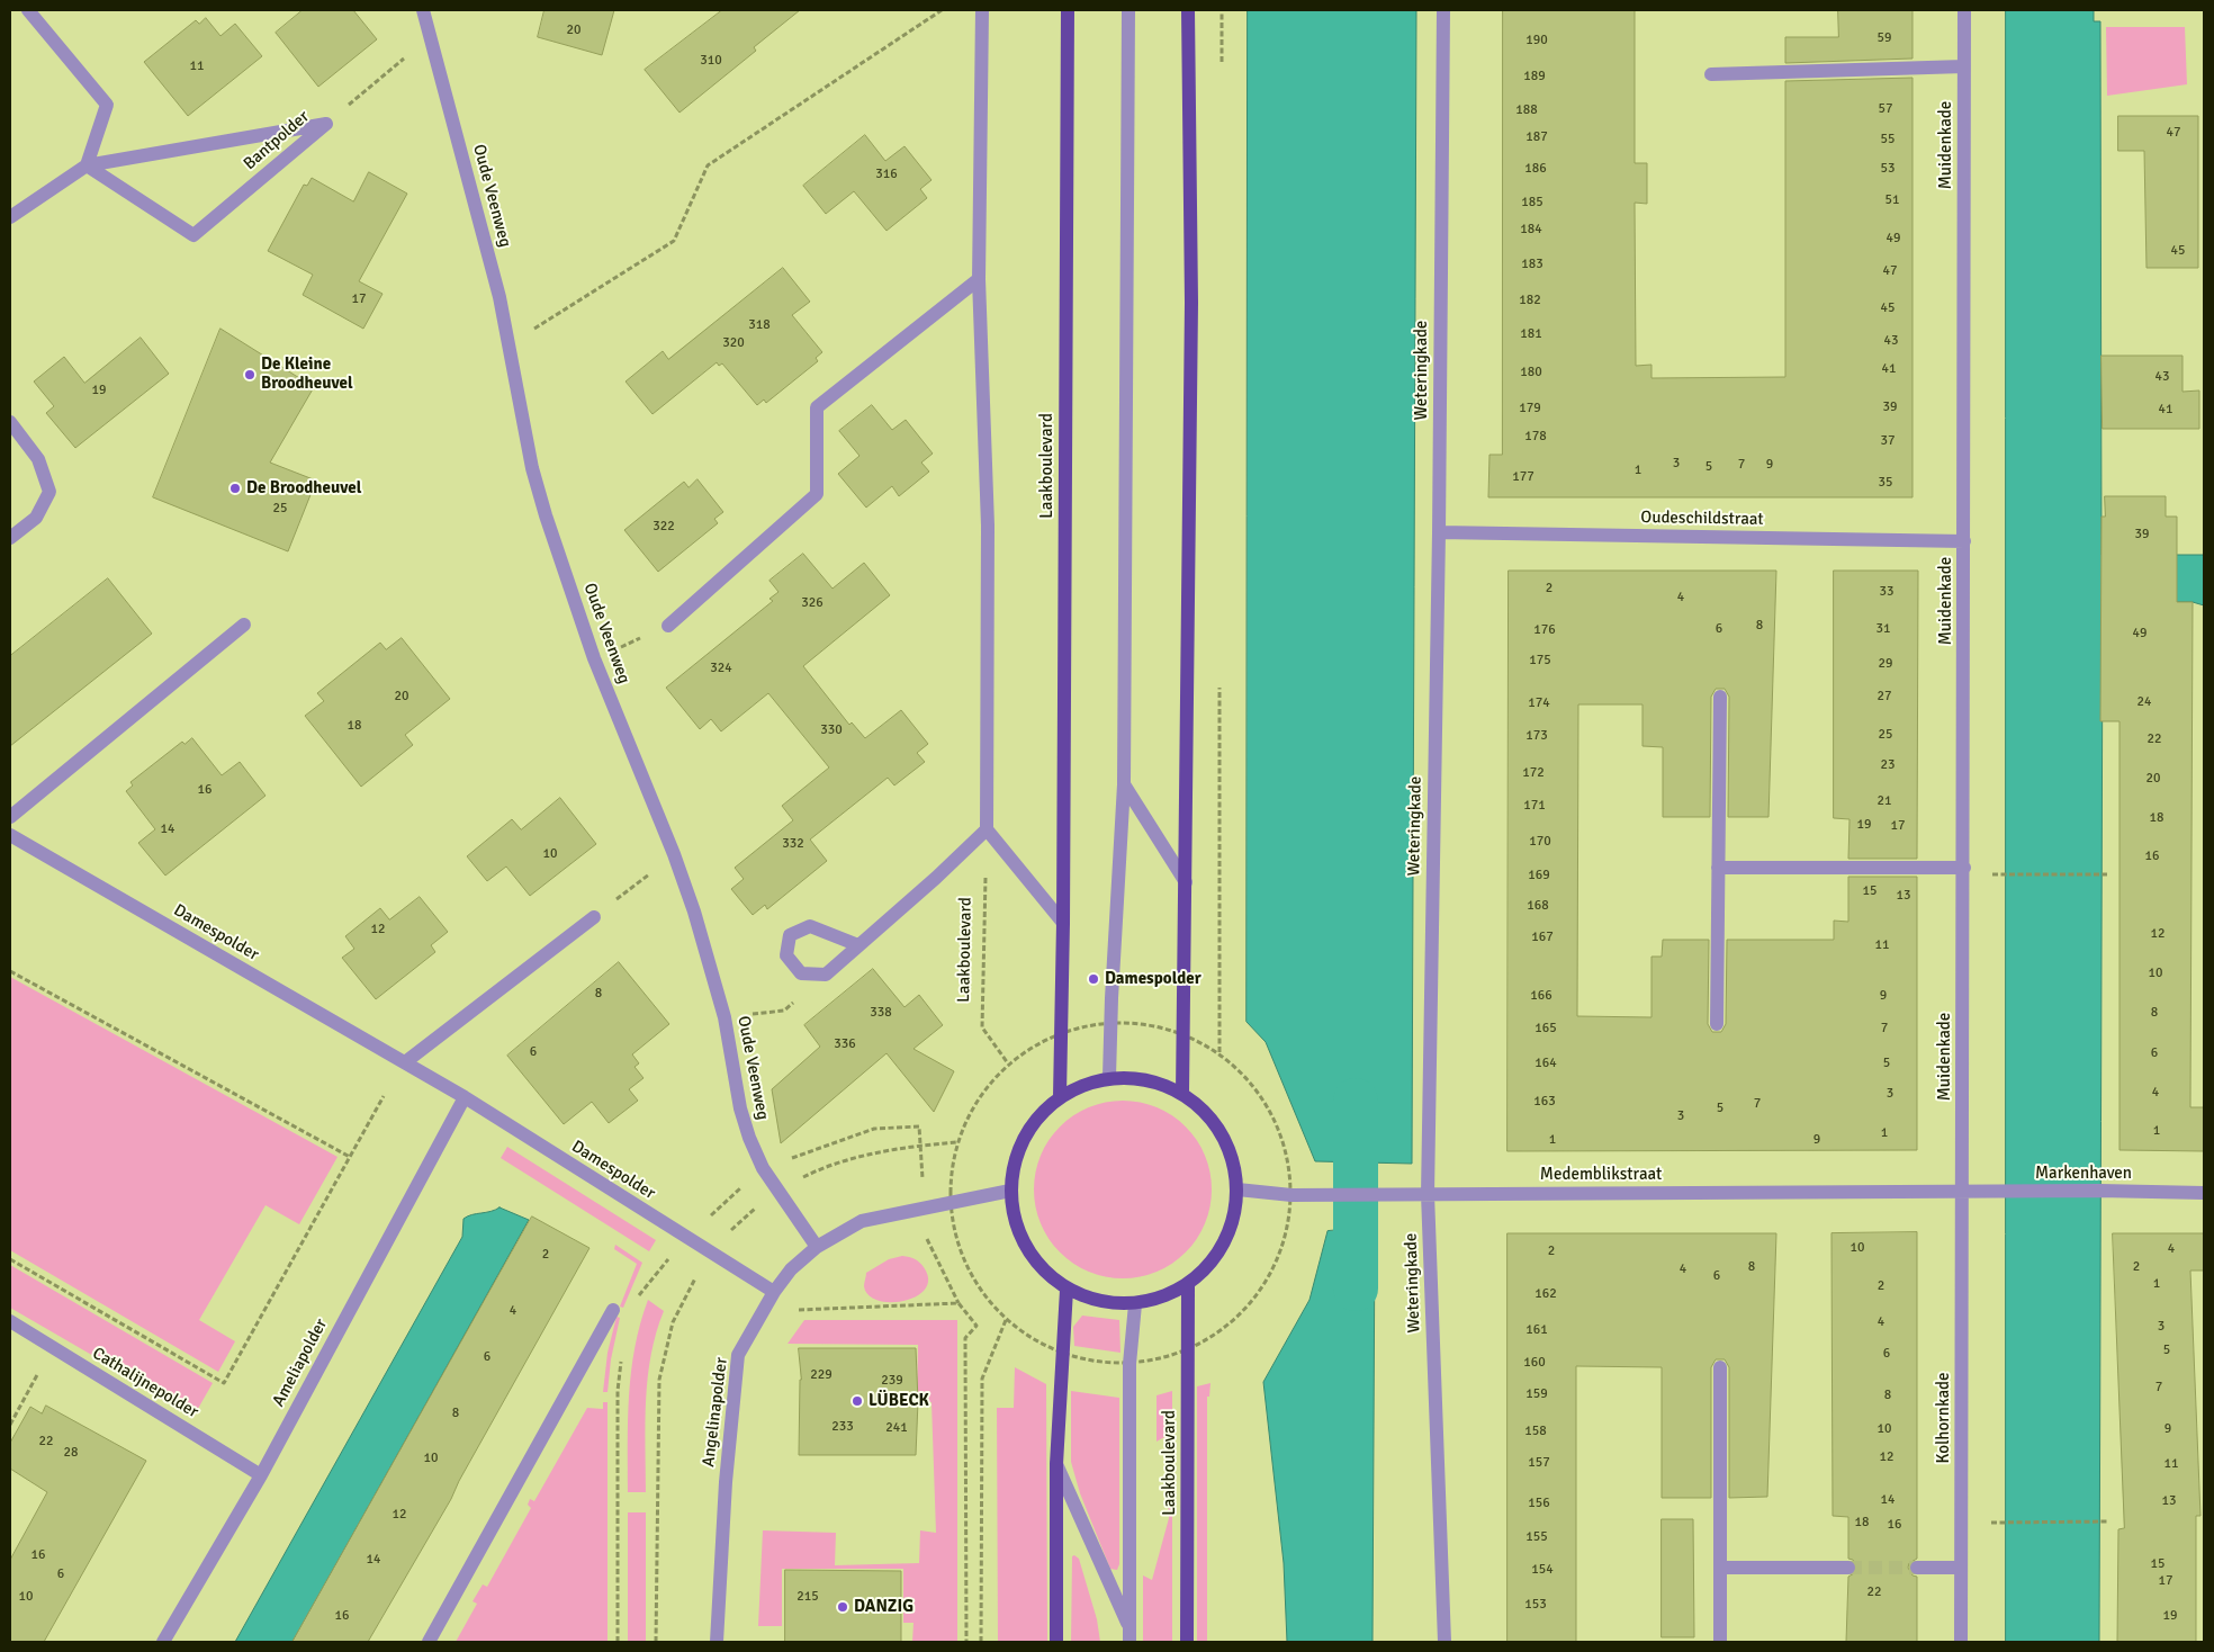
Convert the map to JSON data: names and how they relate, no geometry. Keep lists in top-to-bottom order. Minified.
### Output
{"streets":{"main road":["Laakboulevard"],"street":["Bantpolder","Muidenkade","Oude Veenweg","Weteringkade","Oudeschildstraat","Damespolder","Markenhaven","Medemblikstraat","Ameliapolder","Cathalijnepolder","Angelinapolder","Kolhornkade"]},"crossings":[["Muidenkade","Oudeschildstraat"],["Muidenkade","Markenhaven"],["Muidenkade","Medemblikstraat"],["Muidenkade","Kolhornkade"],["Oude Veenweg","Angelinapolder"],["Weteringkade","Oudeschildstraat"],["Weteringkade","Medemblikstraat"],["Damespolder","Ameliapolder"],["Damespolder","Angelinapolder"],["Markenhaven","Medemblikstraat"],["Markenhaven","Kolhornkade"],["Medemblikstraat","Kolhornkade"],["Ameliapolder","Cathalijnepolder"]],"places":["De Kleine Broodheuvel","De Broodheuvel","Damespolder","LÜBECK","DANZIG"],"house_numbers":["20","59","190","310","11","189","57","188","47","187","55","186","53","316","51","185","184","49","45","183","47","17","182","45","318","181","43","320","41","180","43","19","39","179","41","178","37","3","7","9","5","1","177","35","25","322","39","2","33","4","326","8","6","31","176","49","175","29","324","20","27","24","174","18","330","25","173","22","23","172","20","16","21","171","18","19","17","14","170","332","10","16","169","15","13","168","12","12","167","11","10","8","166","9","338","8","165","7","336","6","6","164","5","4","3","163","7","5","3","1","1","1","9","10","4","2","2","8","2","4","6","1","2","162","4","4","3","161","5","6","6","160","229","239","7","159","8","8","233","241","10","9","158","22","28","12","10","157","11","14","13","156","12","18","16","155","16","14","15","154","6","17","22","10","215","153","16","19"]}
